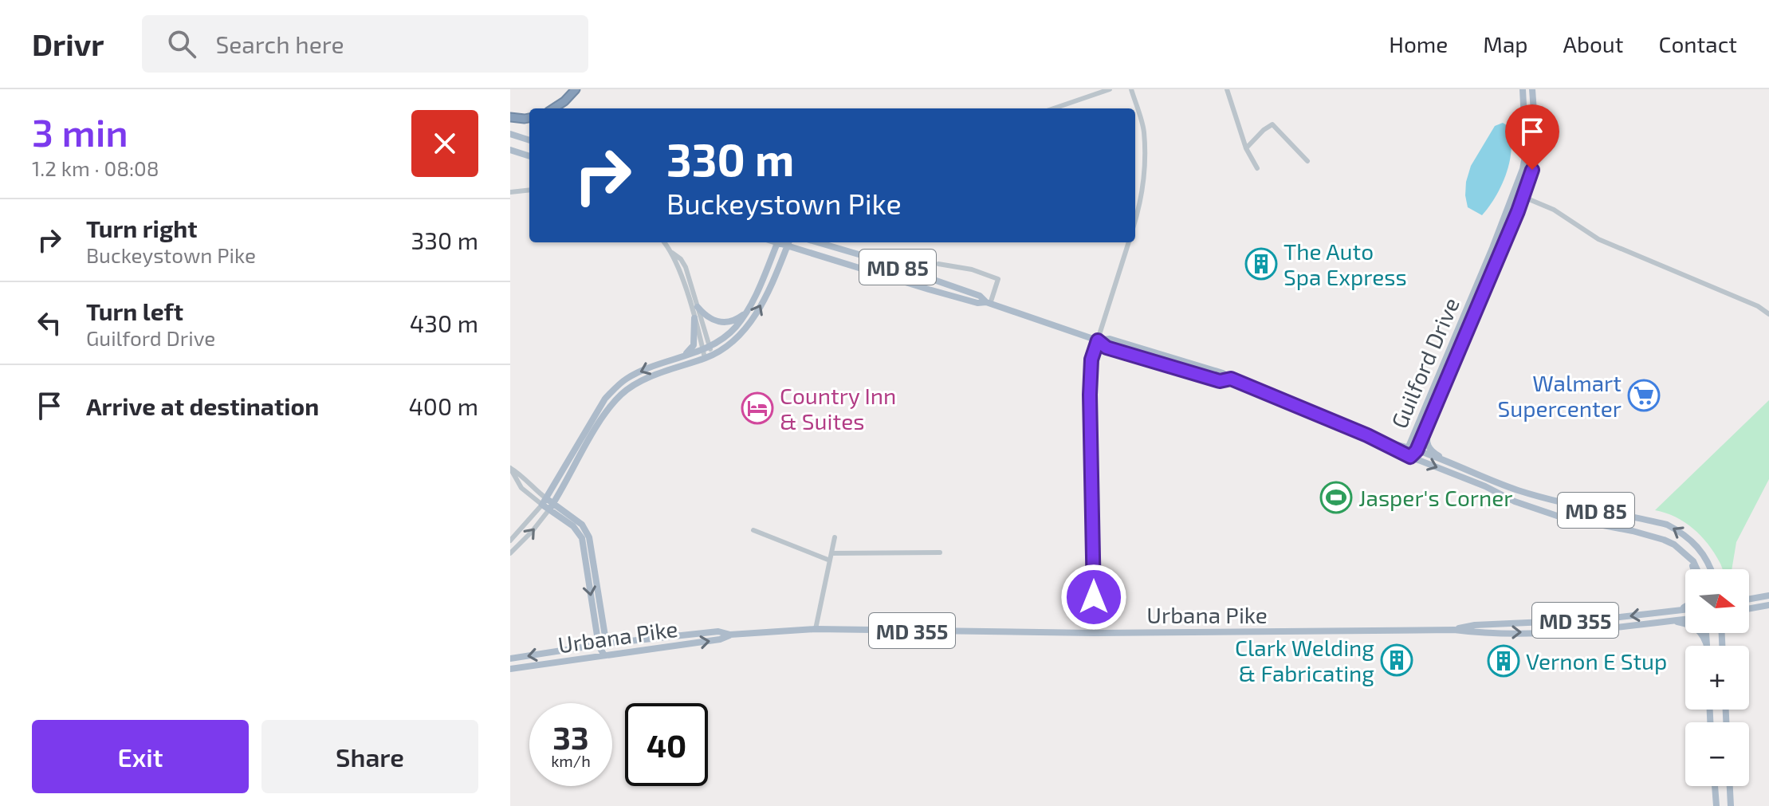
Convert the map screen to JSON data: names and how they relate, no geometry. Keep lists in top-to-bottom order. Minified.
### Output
{"streets":{"main road":["MD 85","Guilford Drive","Urbana Pike","MD 355"]},"crossings":[["MD 85","Guilford Drive"]],"places":{"building":["The Auto Spa Express","Clark Welding & Fabricating","Vernon E Stup"],"supermarket":["Walmart Supercenter"],"hotel":["Country Inn & Suites"],"sports":["Jasper's Corner"]},"north":"right","page":{"header":"Drivr","search":"Search here","nav":["Home","Map","About","Contact"],"heading":["3 min","1.2 km · 08:08"],"turn":["330 m","Buckeystown Pike"],"list":[{"name":"Turn right","note":"Buckeystown Pike","value":"330 m"},{"name":"Turn left","note":"Guilford Drive","value":"430 m"},{"name":"Arrive at destination","value":"400 m"}],"map_buttons":["+","−"],"speed":"33 km/h","limit":"40","buttons":["Exit","Share"]}}
